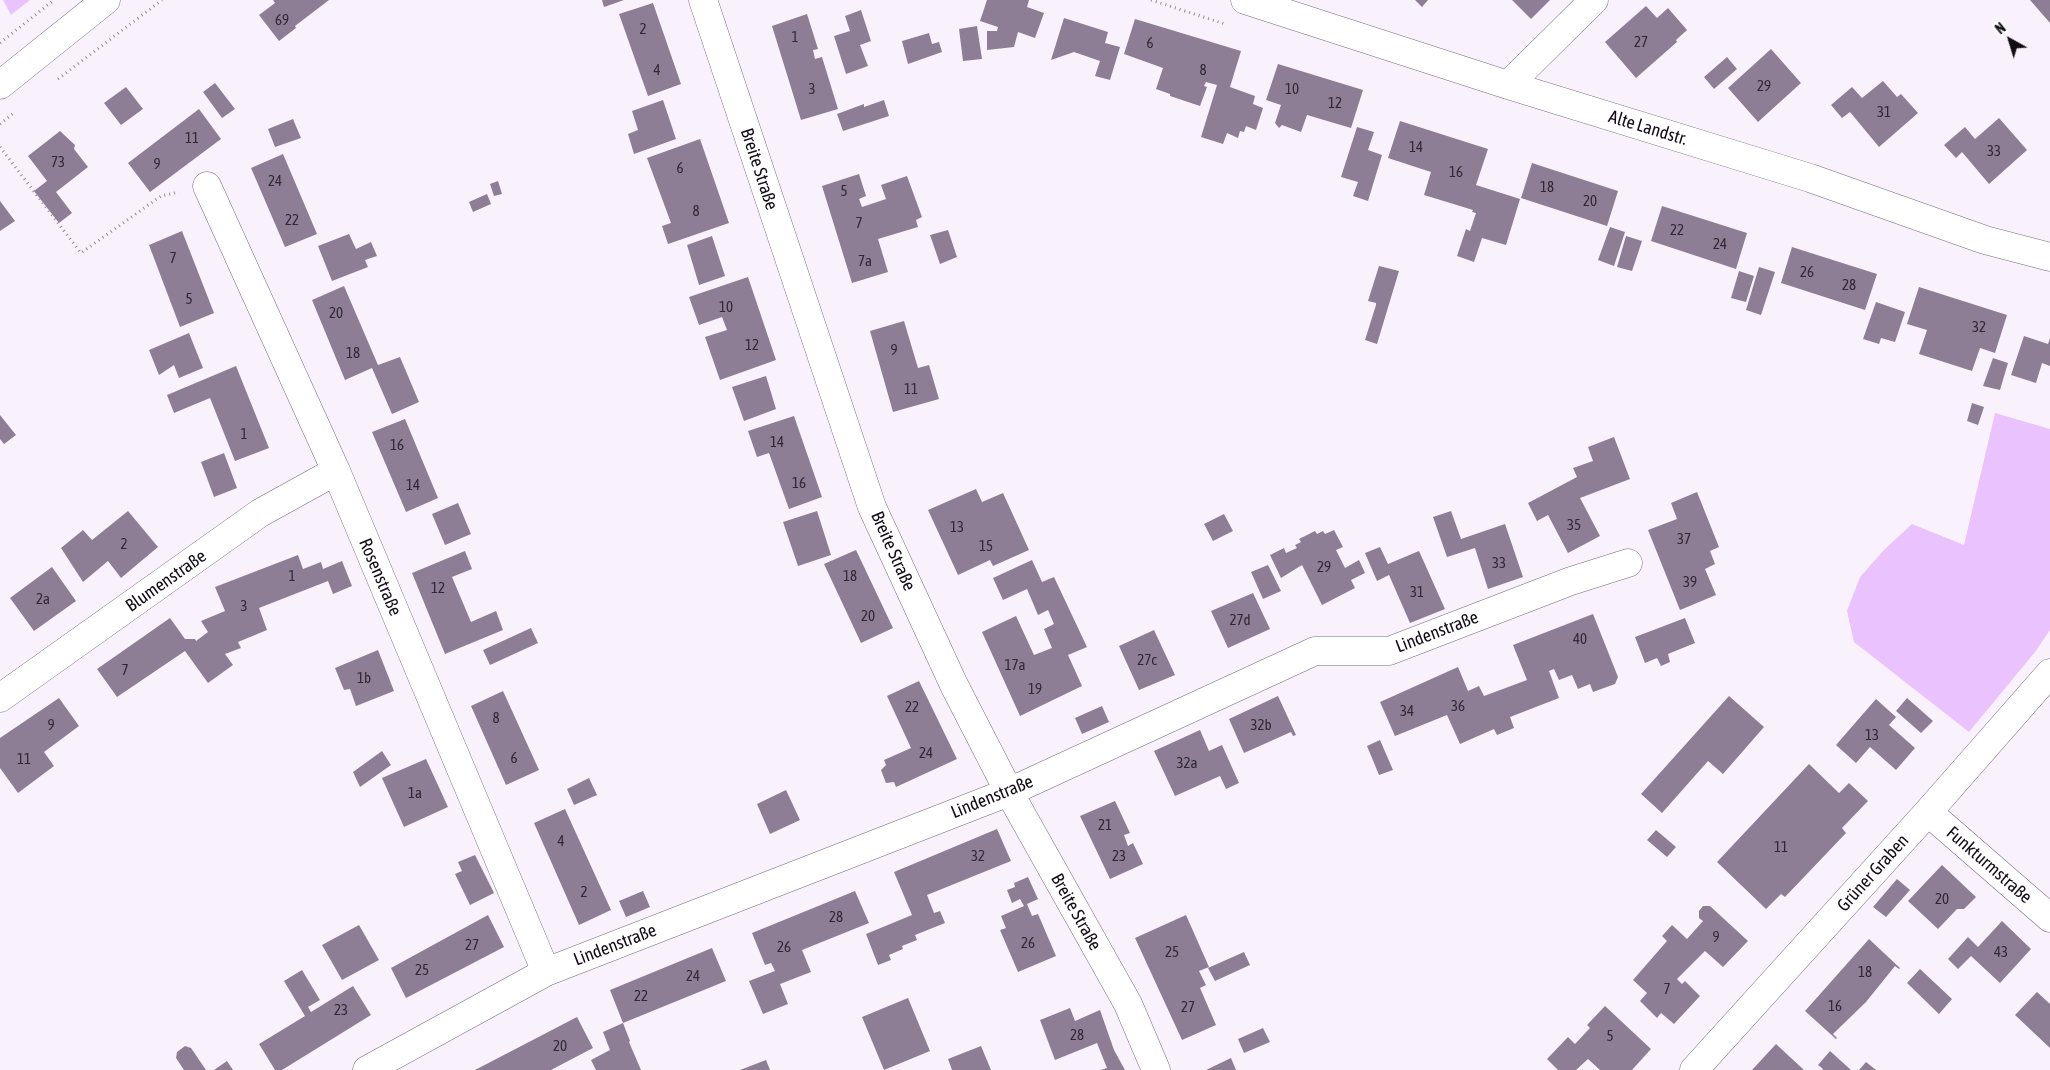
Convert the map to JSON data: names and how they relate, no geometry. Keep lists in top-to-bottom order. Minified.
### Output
{"streets":{"street":["Alte Landstr.","Breite Straße","Rosenstraße","Blumenstraße","Lindenstraße","Funkturmstraße","Grüner Graben"]},"crossings":[["Breite Straße","Lindenstraße"],["Rosenstraße","Blumenstraße"],["Rosenstraße","Lindenstraße"],["Funkturmstraße","Grüner Graben"]],"house_numbers":["69","2","1","27","6","4","8","29","3","10","12","31","11","14","33","73","9","6","16","24","18","5","20","8","22","7","22","24","7","7a","26","28","5","10","20","32","12","9","18","11","1","14","16","16","14","35","13","37","2","15","33","29","1","18","39","12","31","2a","3","20","27d","40","27c","17a","7","1b","19","36","22","34","8","9","32b","13","24","6","11","32a","1a","21","4","11","32","23","2","20","28","9","26","27","26","25","43","25","18","24","7","22","16","27","23","28","5","20"],"north":"top left"}
